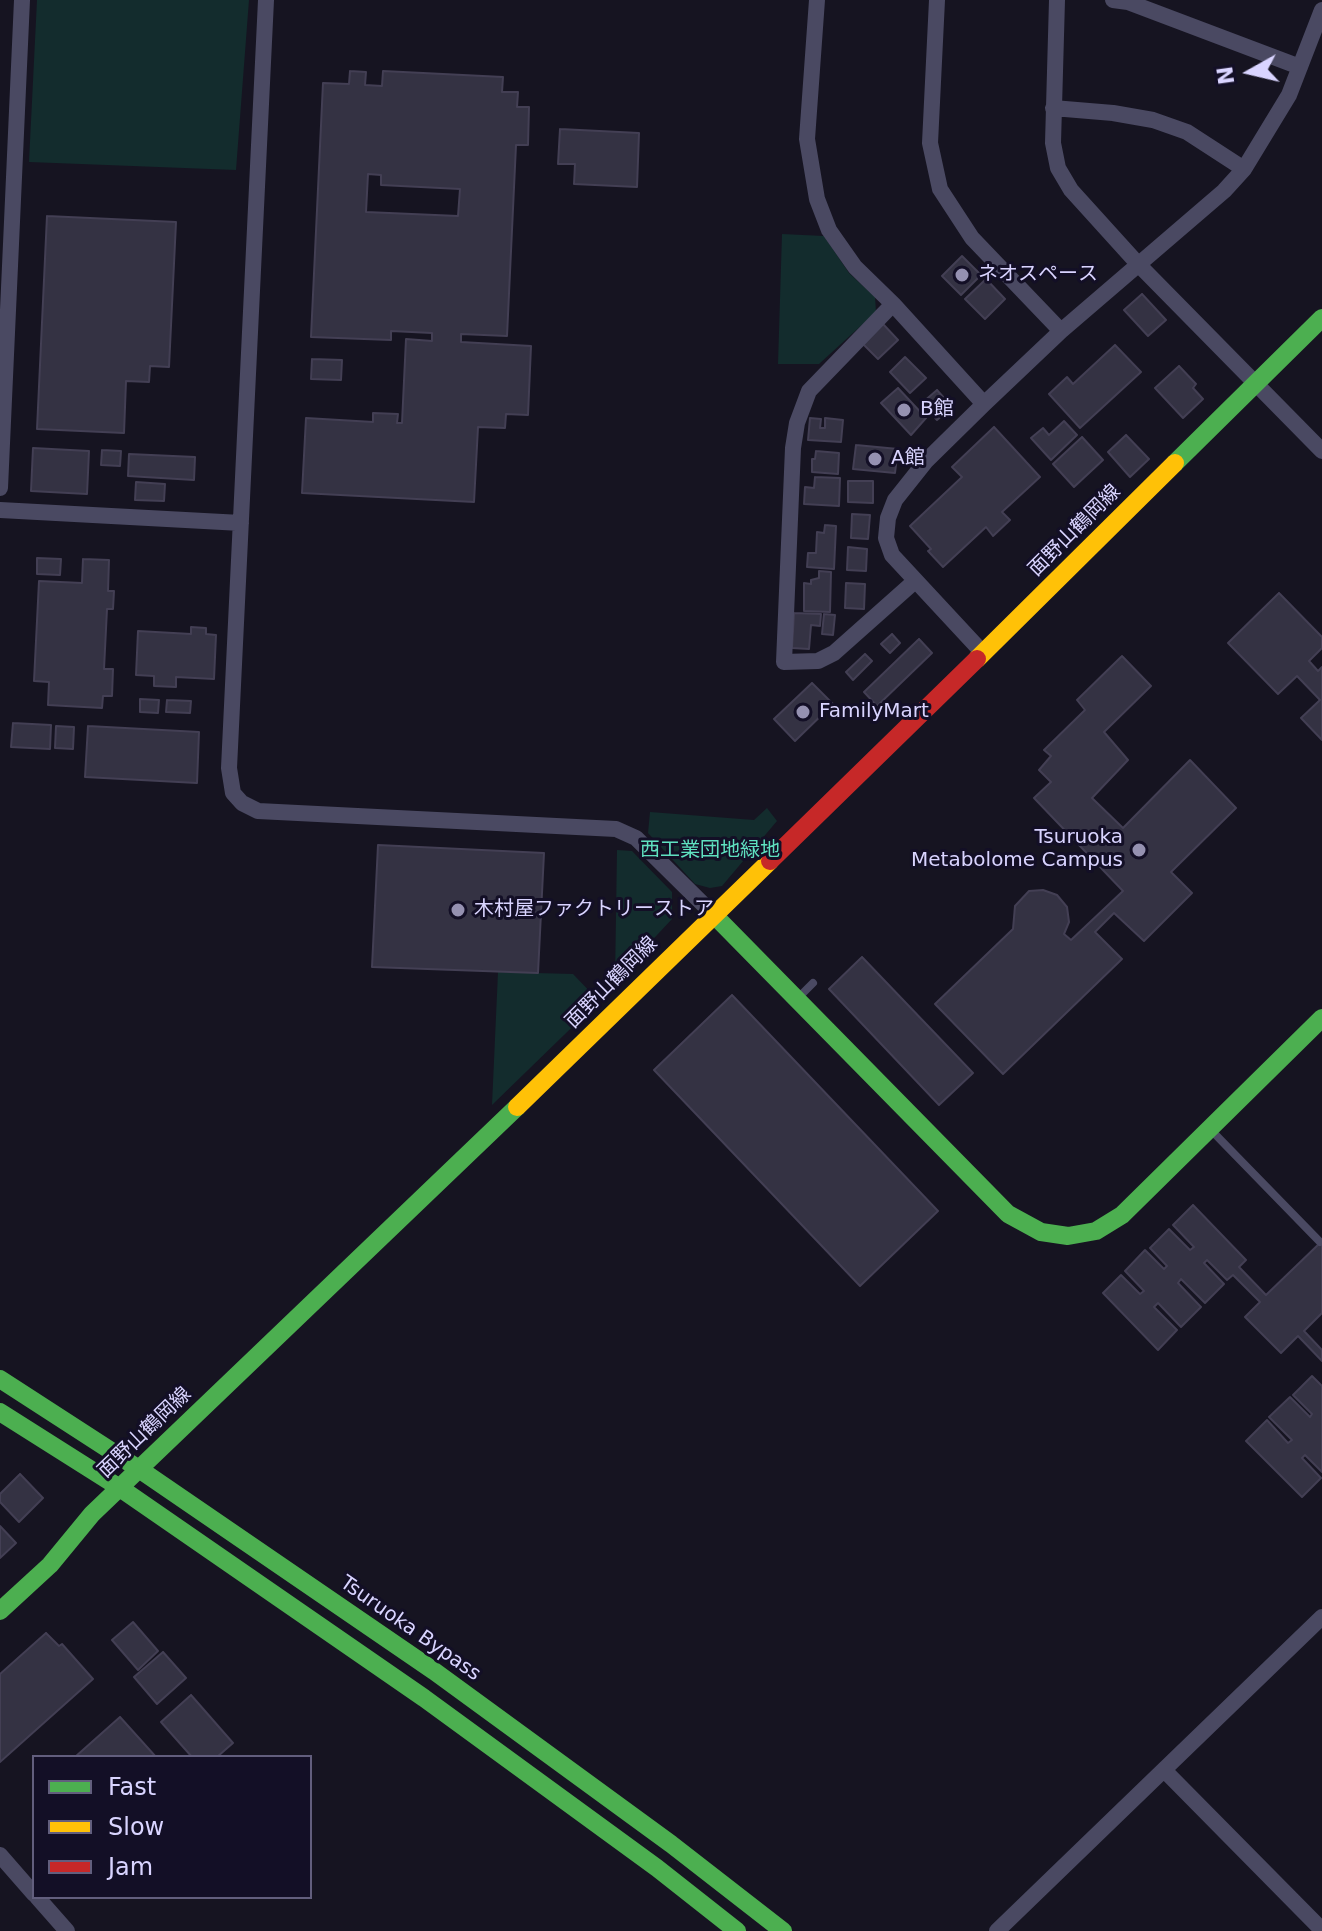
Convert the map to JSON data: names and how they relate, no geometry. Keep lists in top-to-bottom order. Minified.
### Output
{"streets":{"main road":["面野山鶴岡線","Tsuruoka Bypass"]},"crossings":[["面野山鶴岡線","Tsuruoka Bypass"]],"parks":["西工業団地緑地"],"places":["ネオスペース","B館","A館","FamilyMart","Tsuruoka Metabolome Campus","木村屋ファクトリーストア"],"legend":["Fast","Slow","Jam"],"north":"left"}
